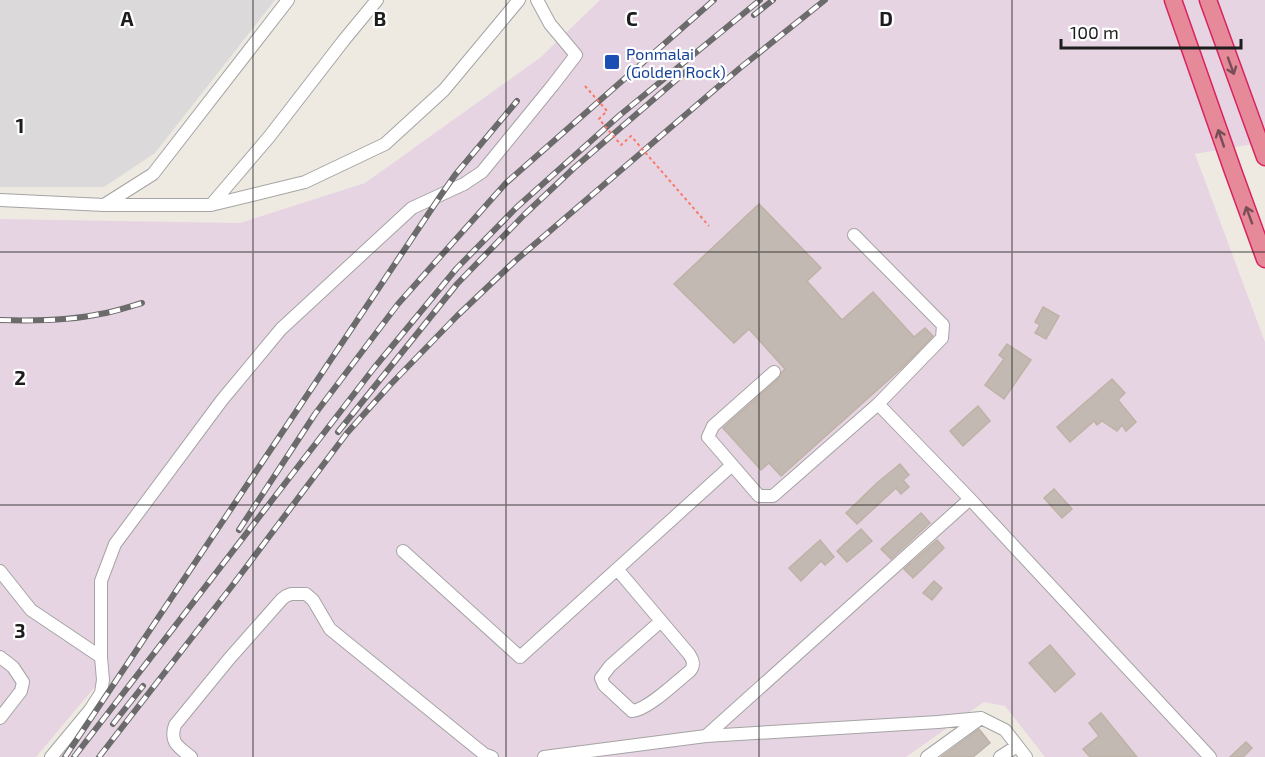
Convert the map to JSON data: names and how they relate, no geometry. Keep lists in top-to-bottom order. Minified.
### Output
{"places":{"transit":["Ponmalai (Golden Rock)"]},"scale_bar":"100 m","grid":{"columns":["A","B","C","D"],"rows":["1","2","3"]}}
